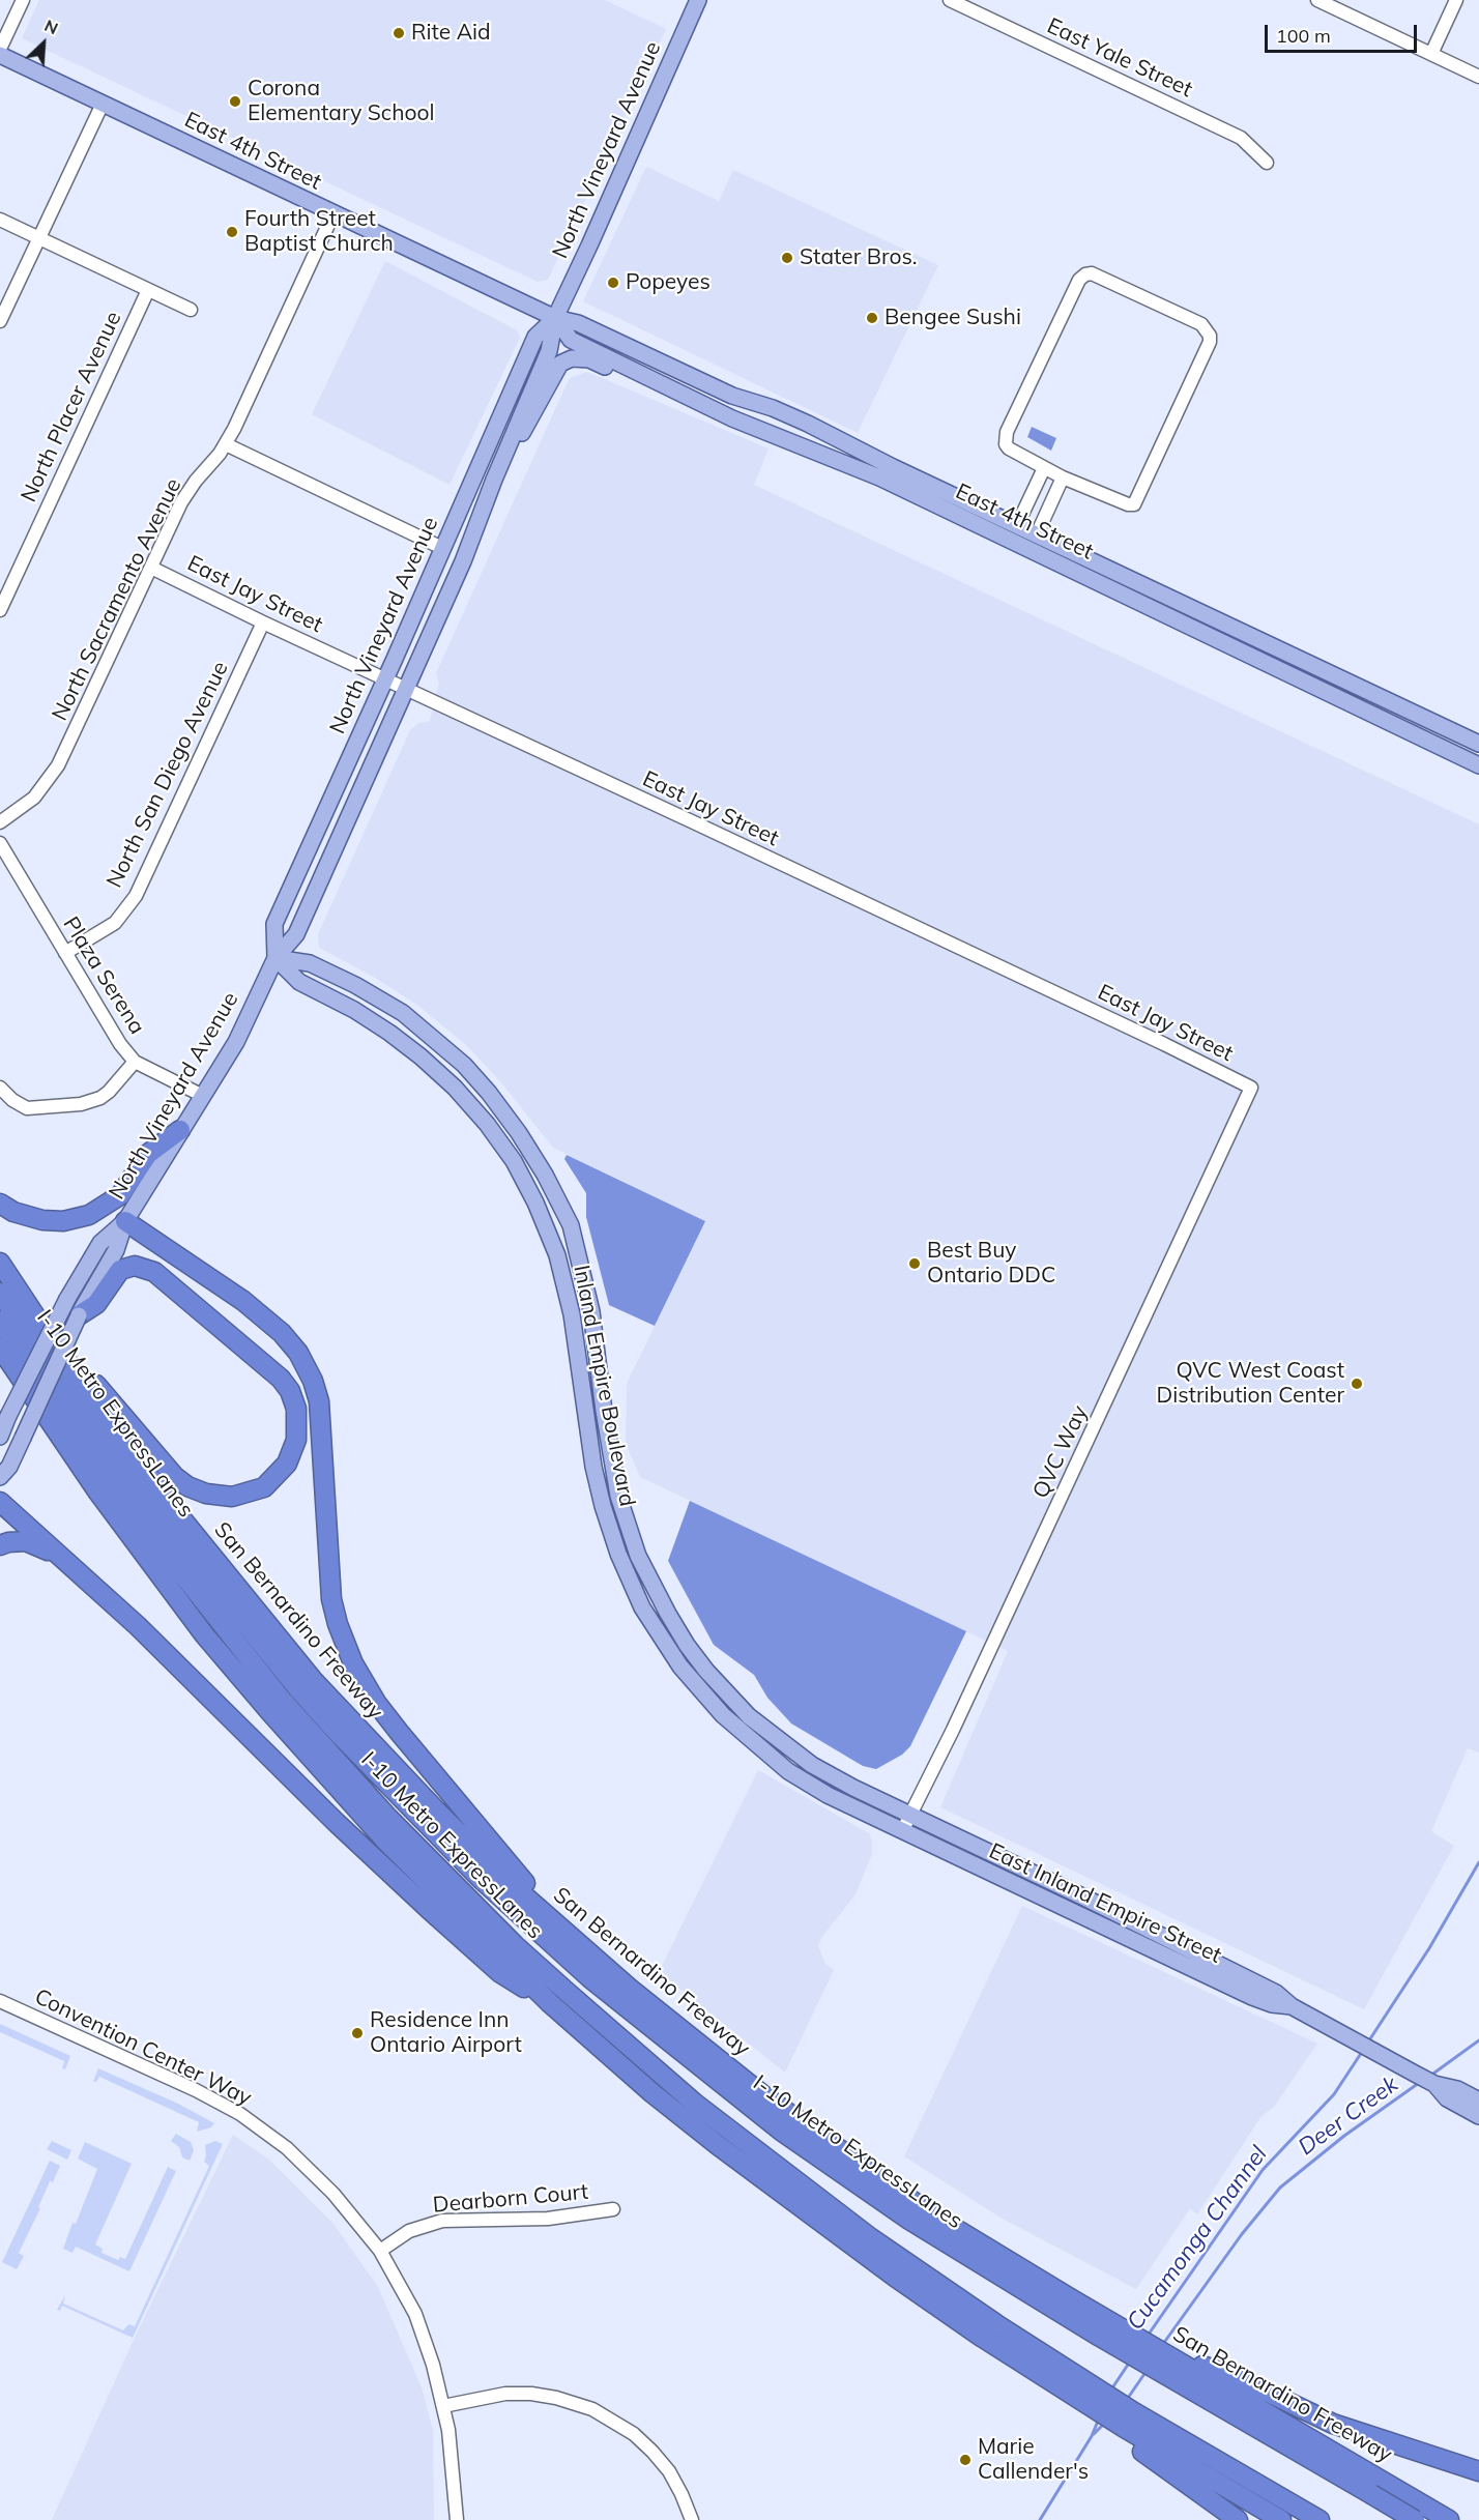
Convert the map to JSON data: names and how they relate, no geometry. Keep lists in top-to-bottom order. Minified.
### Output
{"streets":{"highway":["I-10 Metro ExpressLanes","San Bernardino Freeway"],"main road":["North Vineyard Avenue","East 4th Street","Inland Empire Boulevard","East Inland Empire Street"],"street":["East Yale Street","North Placer Avenue","East Jay Street","North Sacramento Avenue","North San Diego Avenue","Plaza Serena","QVC Way","Convention Center Way","Dearborn Court"]},"crossings":[["North Vineyard Avenue","East 4th Street"],["North Vineyard Avenue","East Jay Street"],["North Vineyard Avenue","Plaza Serena"],["North Vineyard Avenue","Inland Empire Boulevard"],["East 4th Street","North Sacramento Avenue"],["East Jay Street","North Sacramento Avenue"],["East Jay Street","North San Diego Avenue"],["East Jay Street","QVC Way"],["North San Diego Avenue","Plaza Serena"],["Inland Empire Boulevard","QVC Way"],["Inland Empire Boulevard","East Inland Empire Street"],["I-10 Metro ExpressLanes","San Bernardino Freeway"],["QVC Way","East Inland Empire Street"],["Convention Center Way","Dearborn Court"]],"water":["Deer Creek","Cucamonga Channel"],"places":["Rite Aid","Corona Elementary School","Fourth Street Baptist Church","Stater Bros.","Popeyes","Bengee Sushi","Best Buy Ontario DDC","QVC West Coast Distribution Center","Residence Inn Ontario Airport","Marie Callender's"],"scale_bar":"100 m","north":"top right"}
